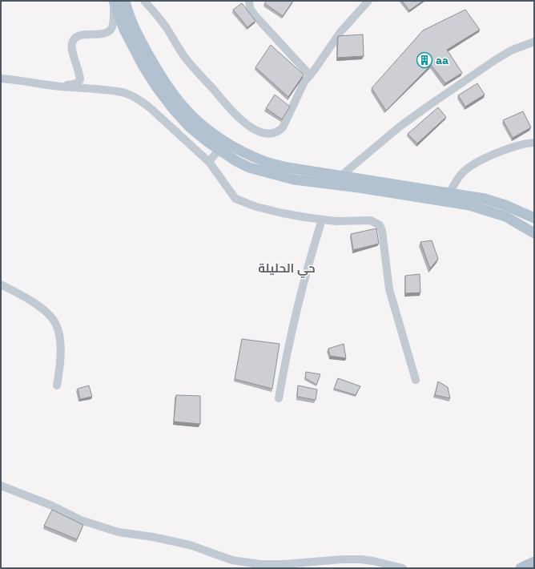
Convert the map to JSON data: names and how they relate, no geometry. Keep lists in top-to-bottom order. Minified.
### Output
{"districts":["حي الحليلة"],"places":{"building":["aa"]}}
